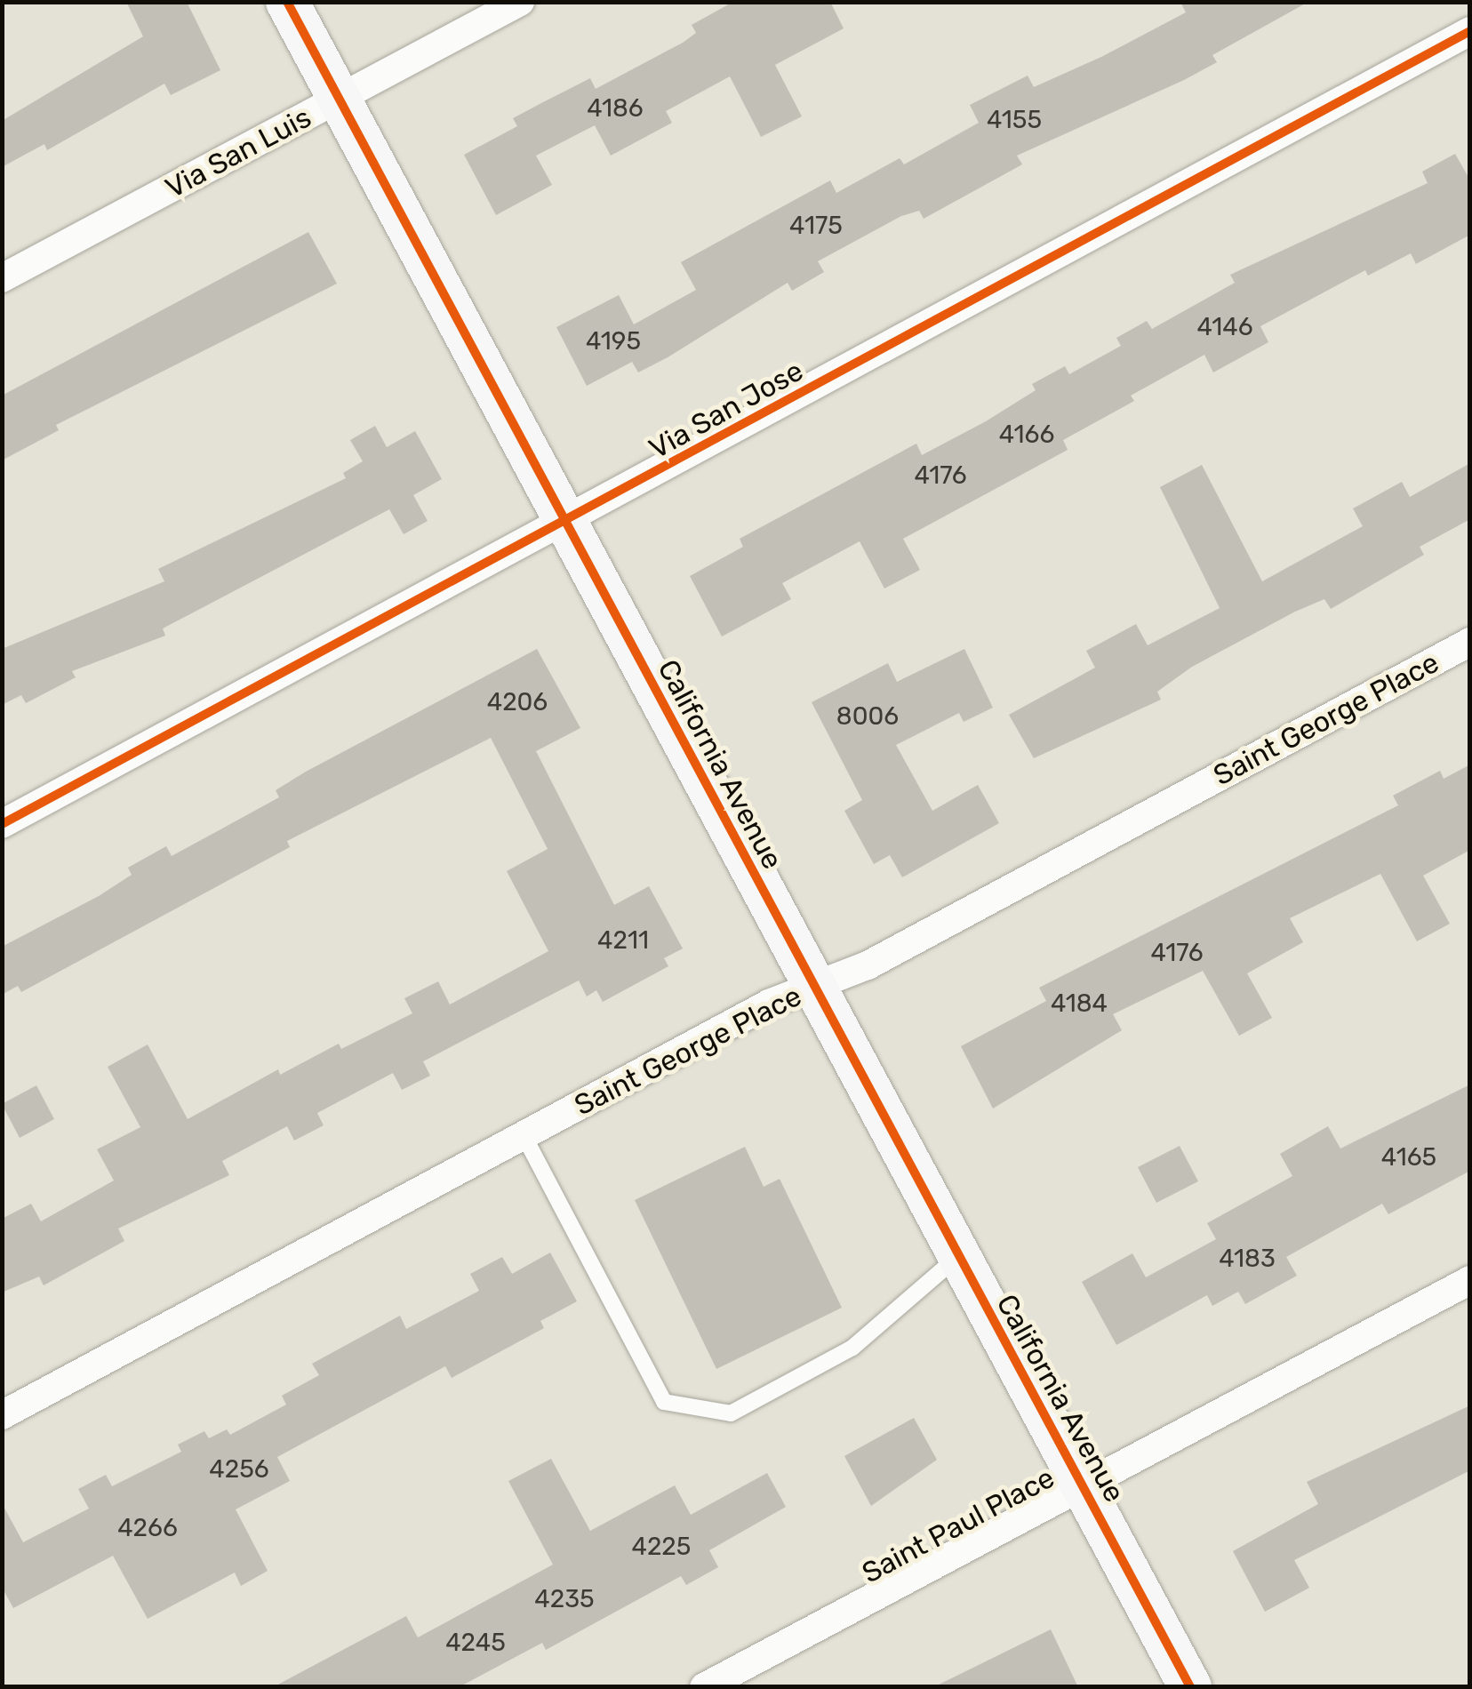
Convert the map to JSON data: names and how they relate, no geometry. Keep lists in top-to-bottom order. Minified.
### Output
{"streets":{"main road":["California Avenue"],"street":["Via San Luis","Via San Jose","Saint George Place","Saint Paul Place"]},"crossings":[["Via San Luis","California Avenue"],["Via San Jose","California Avenue"],["Saint George Place","California Avenue"],["California Avenue","Saint Paul Place"]],"house_numbers":["4186","4155","4175","4146","4195","4166","4176","4206","8006","4211","4176","4184","4165","4183","4256","4266","4225","4235","4245"]}
